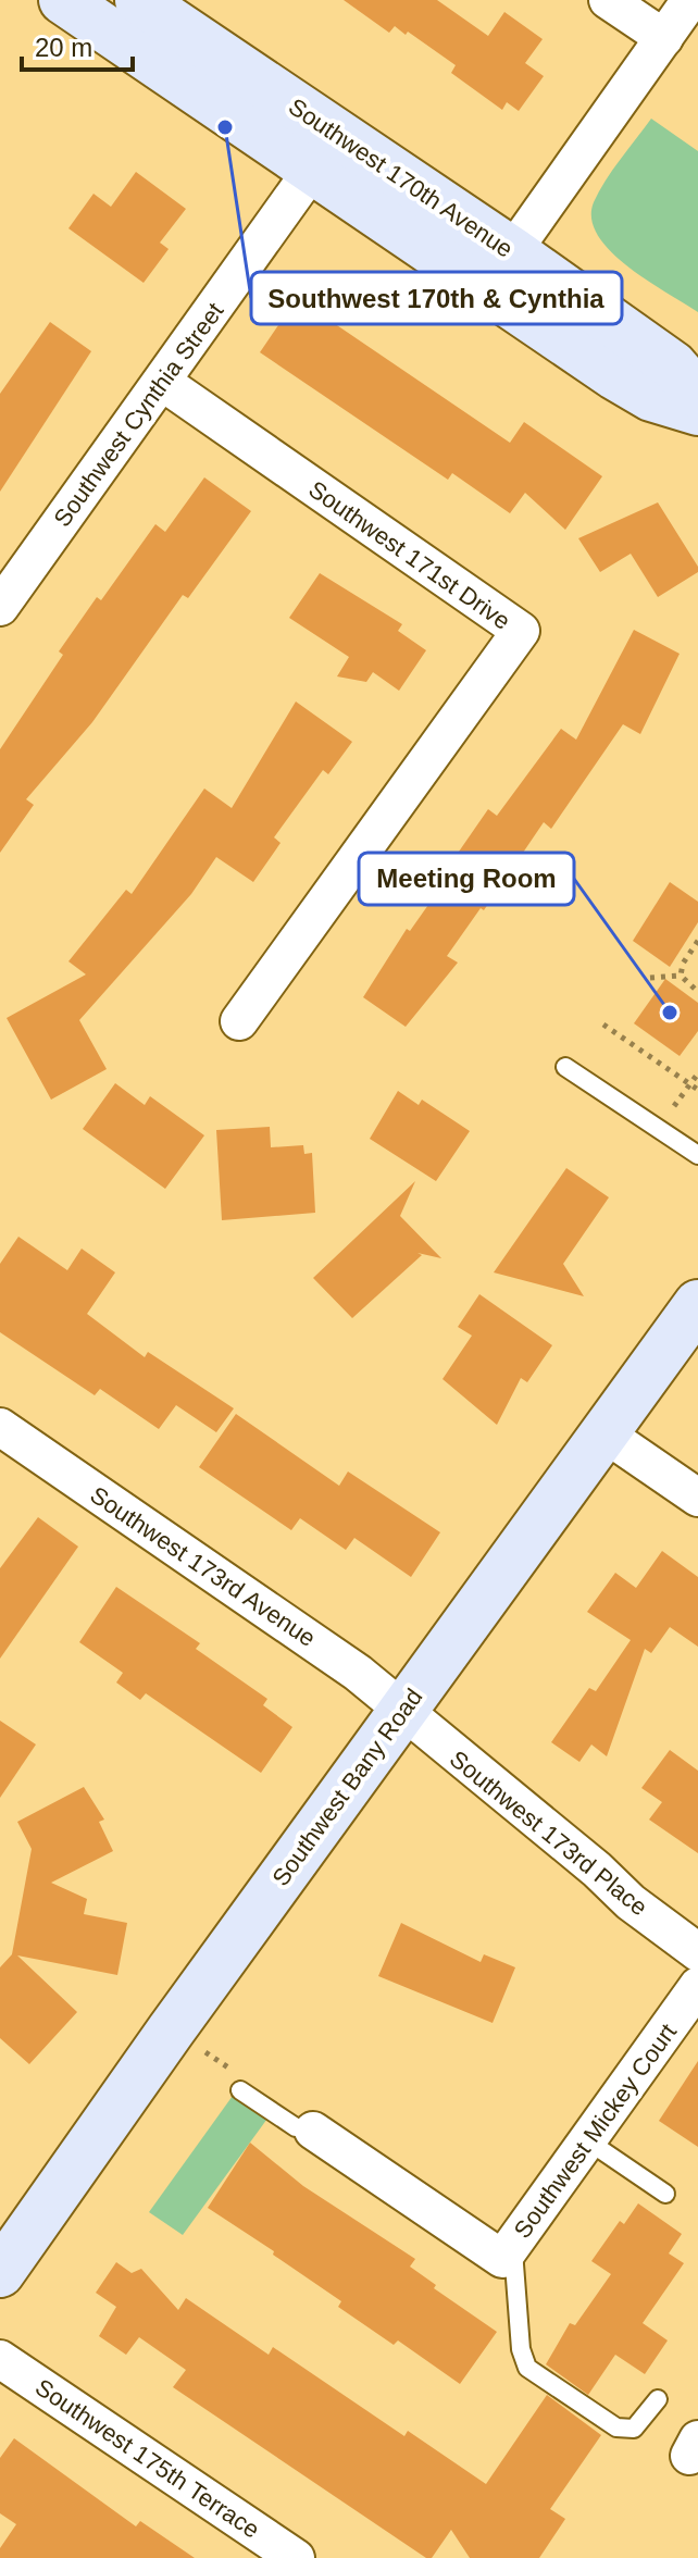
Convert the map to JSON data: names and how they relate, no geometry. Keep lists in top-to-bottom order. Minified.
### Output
{"streets":{"main road":["Southwest 170th Avenue","Southwest Bany Road"],"street":["Southwest Cynthia Street","Southwest 171st Drive","Southwest 173rd Avenue","Southwest 173rd Place","Southwest Mickey Court","Southwest 175th Terrace"]},"crossings":[["Southwest 170th Avenue","Southwest Cynthia Street"],["Southwest Cynthia Street","Southwest 171st Drive"],["Southwest 173rd Avenue","Southwest Bany Road"],["Southwest 173rd Avenue","Southwest 173rd Place"],["Southwest Bany Road","Southwest 173rd Place"]],"places":["Southwest 170th & Cynthia","Meeting Room"],"scale_bar":"20 m"}
